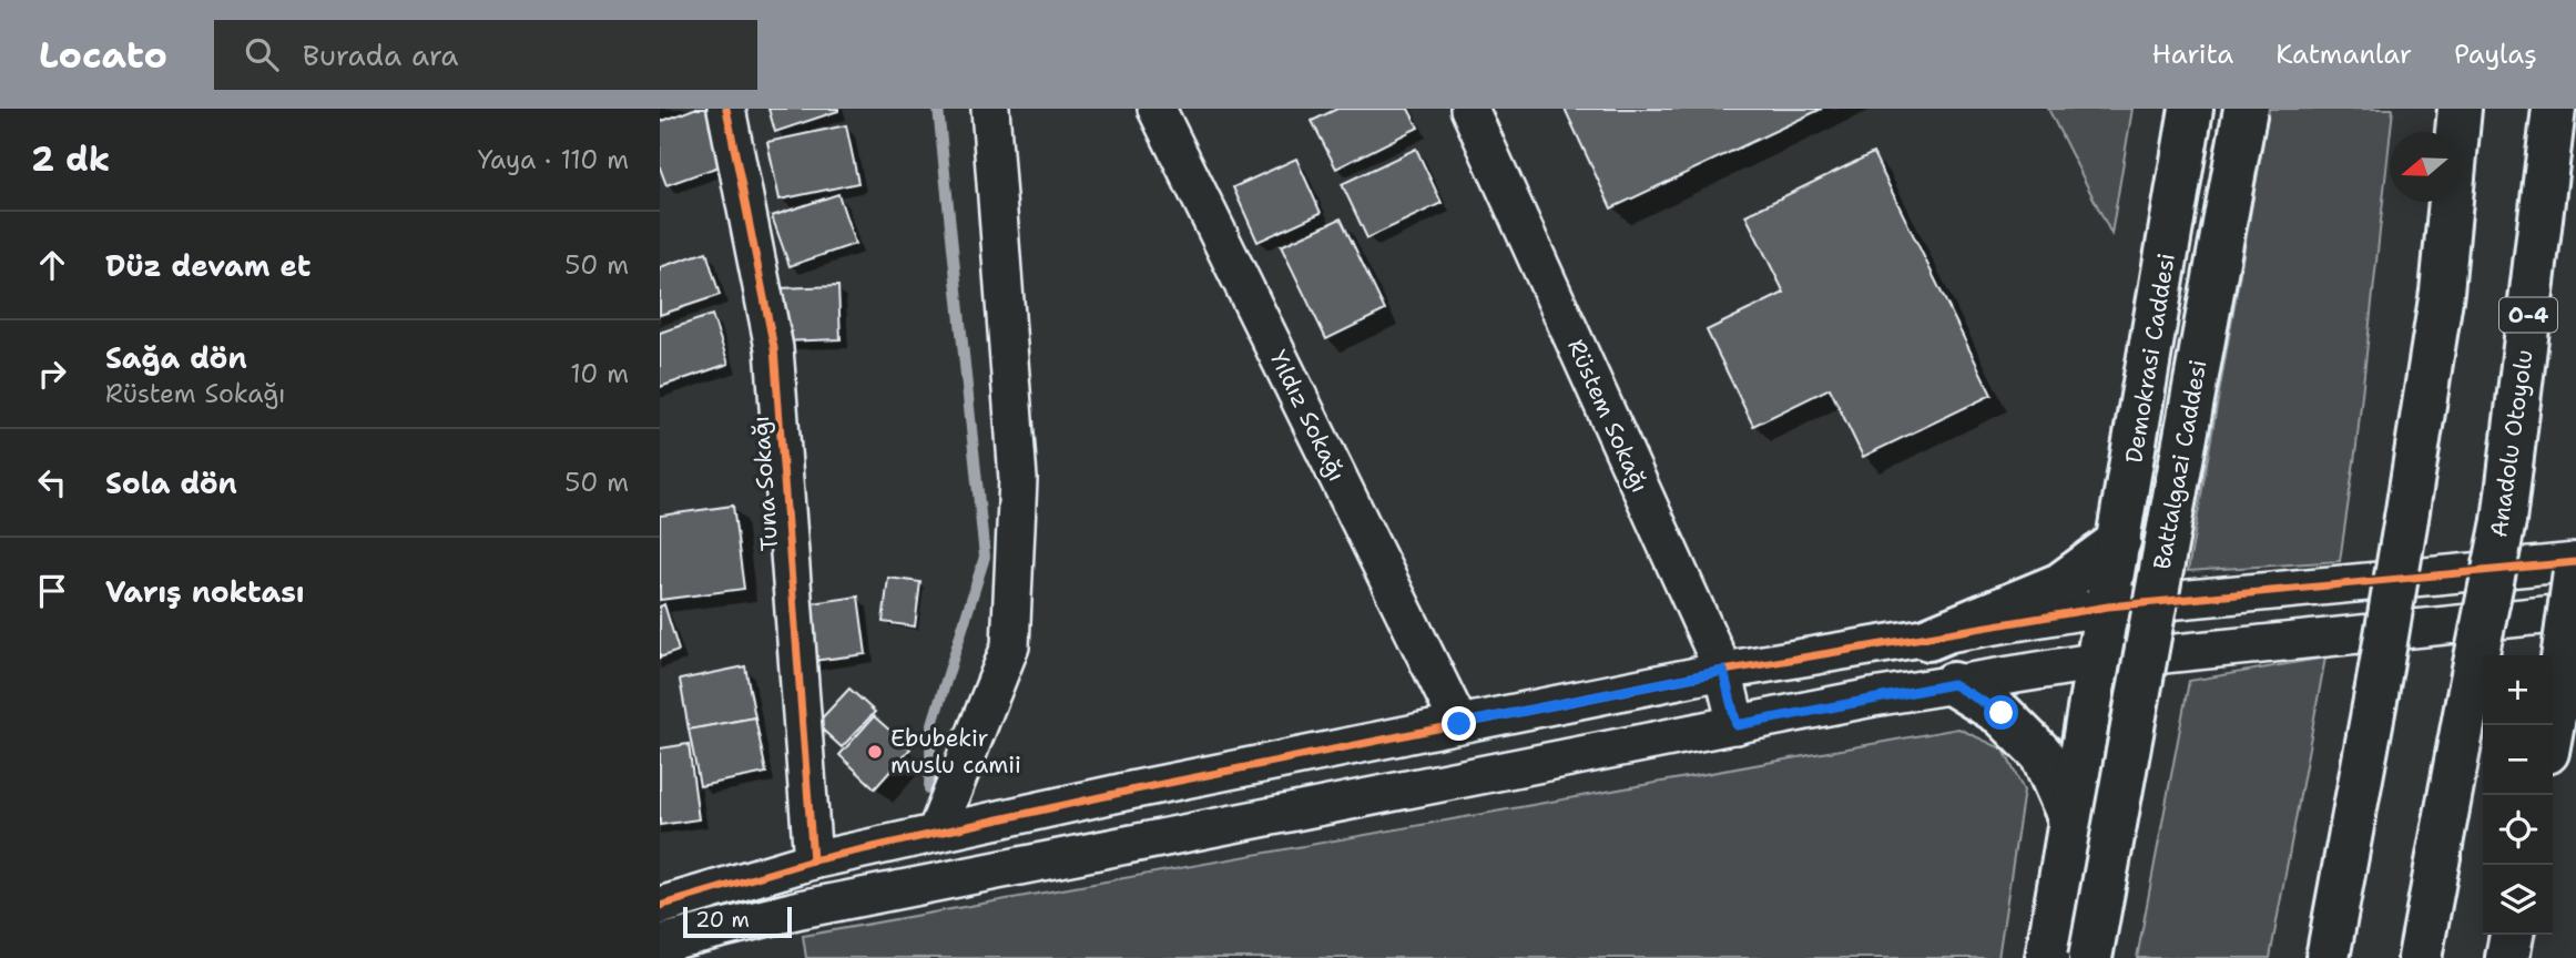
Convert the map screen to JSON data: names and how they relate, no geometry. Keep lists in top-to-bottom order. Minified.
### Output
{"streets":{"main road":["O-4","Demokrasi Caddesi","Anadolu Otoyolu","Battalgazi Caddesi"],"street":["Yıldız Sokağı","Rüstem Sokağı","Tuna Sokağı"]},"places":["Ebubekir muslu camii"],"scale_bar":"20 m","north":"left","page":{"header":"Locato","search":"Burada ara","nav":["Harita","Katmanlar","Paylaş"],"heading":["2 dk","Yaya · 110 m"],"list":[["Düz devam et","50 m"],["Sağa dön","Rüstem Sokağı","10 m"],["Sola dön","50 m"],"Varış noktası"],"map_buttons":["+","−"],"scale":"20 m"}}
